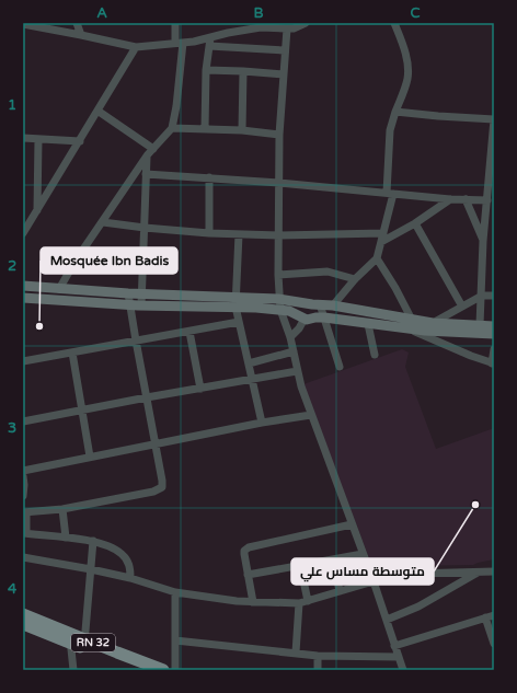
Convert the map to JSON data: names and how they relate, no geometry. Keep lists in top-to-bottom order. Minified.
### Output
{"streets":{"main road":["RN 32"]},"places":["Mosquée Ibn Badis","متوسطة مساس علي"],"grid":{"columns":["A","B","C"],"rows":["1","2","3","4"]}}
